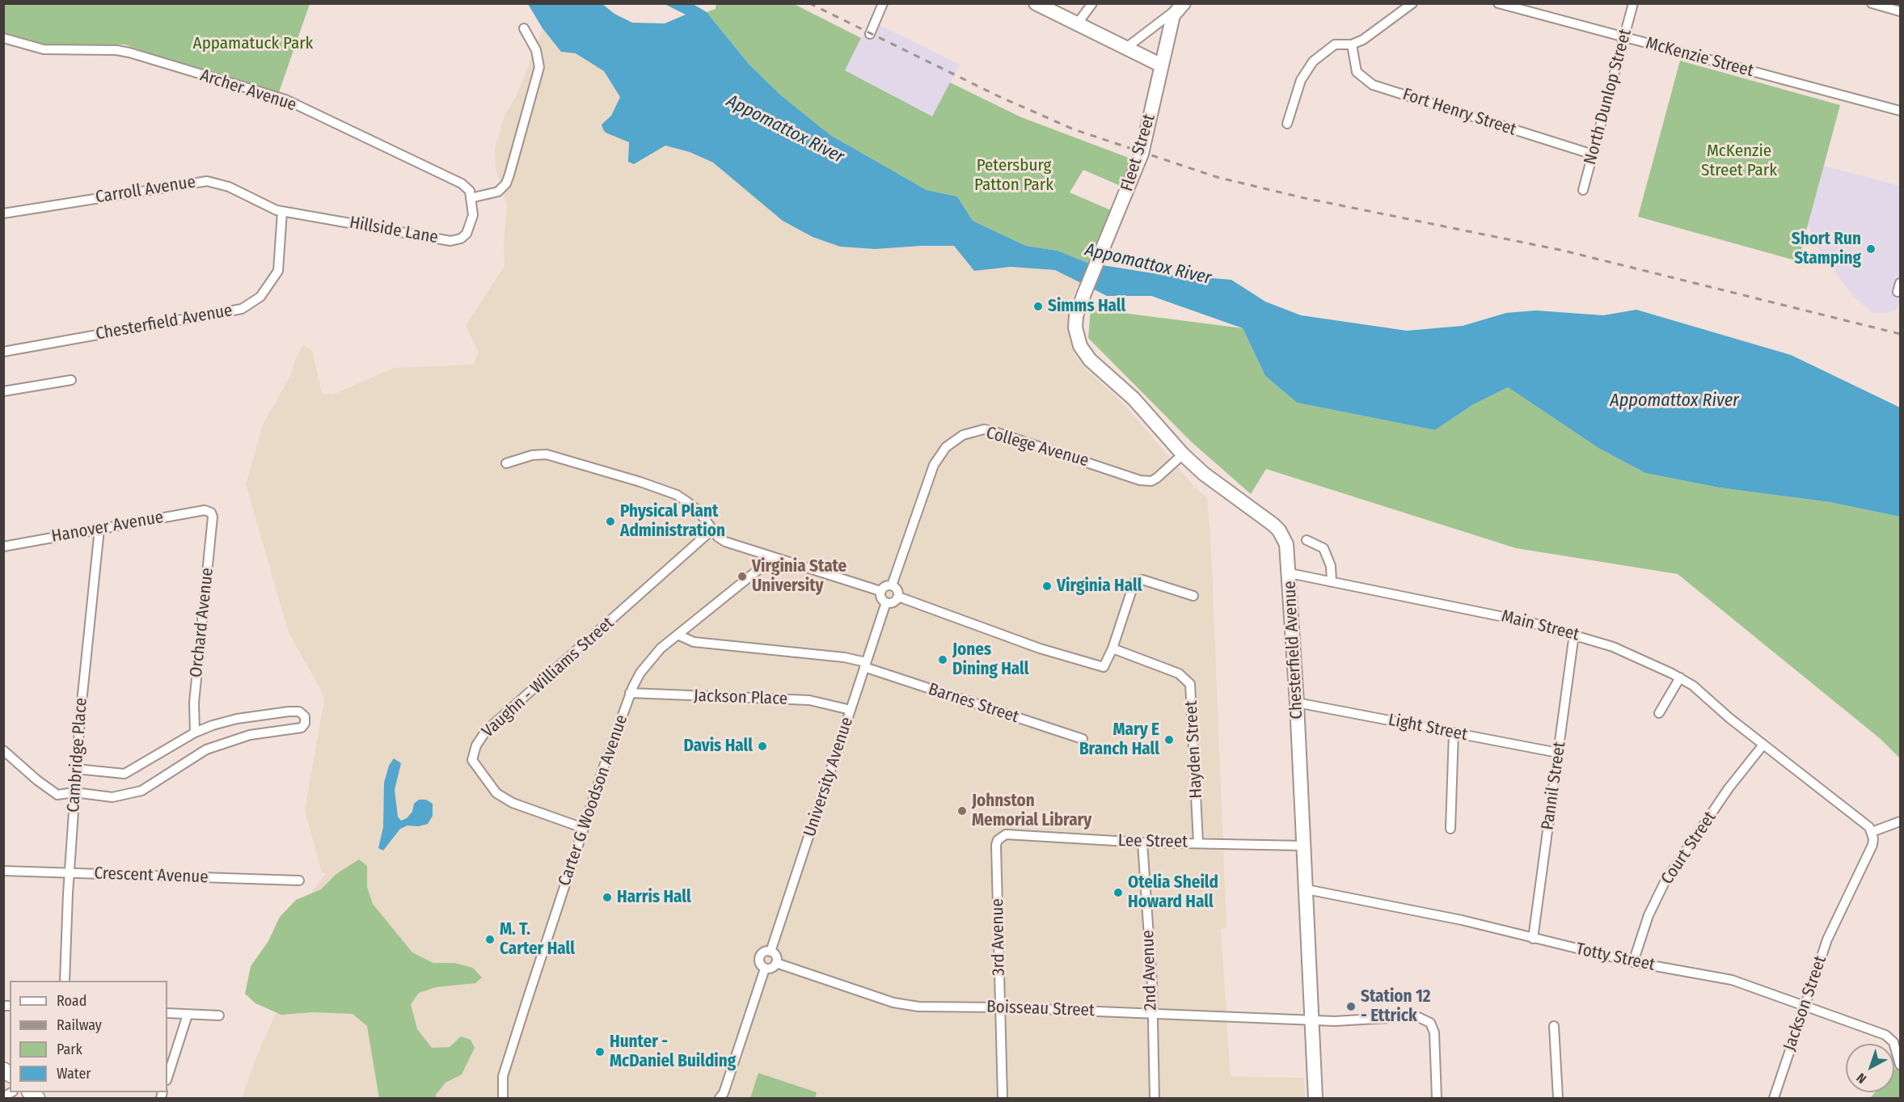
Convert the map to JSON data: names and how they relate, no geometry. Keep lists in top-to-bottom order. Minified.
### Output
{"streets":{"main road":["Fleet Street","Chesterfield Avenue"],"street":["McKenzie Street","Archer Avenue","North Dunlop Street","Fort Henry Street","Carroll Avenue","Hillside Lane","College Avenue","Hanover Avenue","Orchard Avenue","Main Street","Vaughn - Williams Street","Jackson Place","Barnes Street","Light Street","Hayden Street","Cambridge Place","University Avenue","Pannil Street","Carter G Woodson Avenue","Lee Street","Court Street","Crescent Avenue","3rd Avenue","Totty Street","2nd Avenue","Jackson Street","Boisseau Street"]},"crossings":[["McKenzie Street","North Dunlop Street"],["Archer Avenue","Hillside Lane"],["North Dunlop Street","Fort Henry Street"],["Fleet Street","Chesterfield Avenue"],["Carroll Avenue","Hillside Lane"],["Carroll Avenue","Chesterfield Avenue"],["Hillside Lane","Chesterfield Avenue"],["Chesterfield Avenue","College Avenue"],["Chesterfield Avenue","Main Street"],["Chesterfield Avenue","Light Street"],["Chesterfield Avenue","Lee Street"],["Chesterfield Avenue","Totty Street"],["Chesterfield Avenue","Boisseau Street"],["College Avenue","University Avenue"],["Hanover Avenue","Orchard Avenue"],["Hanover Avenue","Cambridge Place"],["Main Street","Pannil Street"],["Main Street","Court Street"],["Main Street","Jackson Street"],["Vaughn - Williams Street","Carter G Woodson Avenue"],["Jackson Place","University Avenue"],["Jackson Place","Carter G Woodson Avenue"],["Barnes Street","University Avenue"],["Barnes Street","Carter G Woodson Avenue"],["Light Street","Pannil Street"],["Hayden Street","Lee Street"],["Cambridge Place","Crescent Avenue"],["University Avenue","Boisseau Street"],["Pannil Street","Totty Street"],["Lee Street","3rd Avenue"],["Lee Street","2nd Avenue"],["Court Street","Totty Street"],["3rd Avenue","Boisseau Street"],["Totty Street","Jackson Street"],["2nd Avenue","Boisseau Street"]],"water":["Appomattox River"],"parks":["Appamatuck Park","McKenzie Street Park","Petersburg Patton Park"],"places":["Short Run Stamping","Simms Hall","Physical Plant Administration","Virginia State University","Virginia Hall","Jones Dining Hall","Mary E Branch Hall","Davis Hall","Johnston Memorial Library","Otelia Sheild Howard Hall","Harris Hall","M. T. Carter Hall","Station 12 - Ettrick","Hunter - McDaniel Building"],"legend":["Road","Railway","Park","Water"],"north":"bottom left"}
